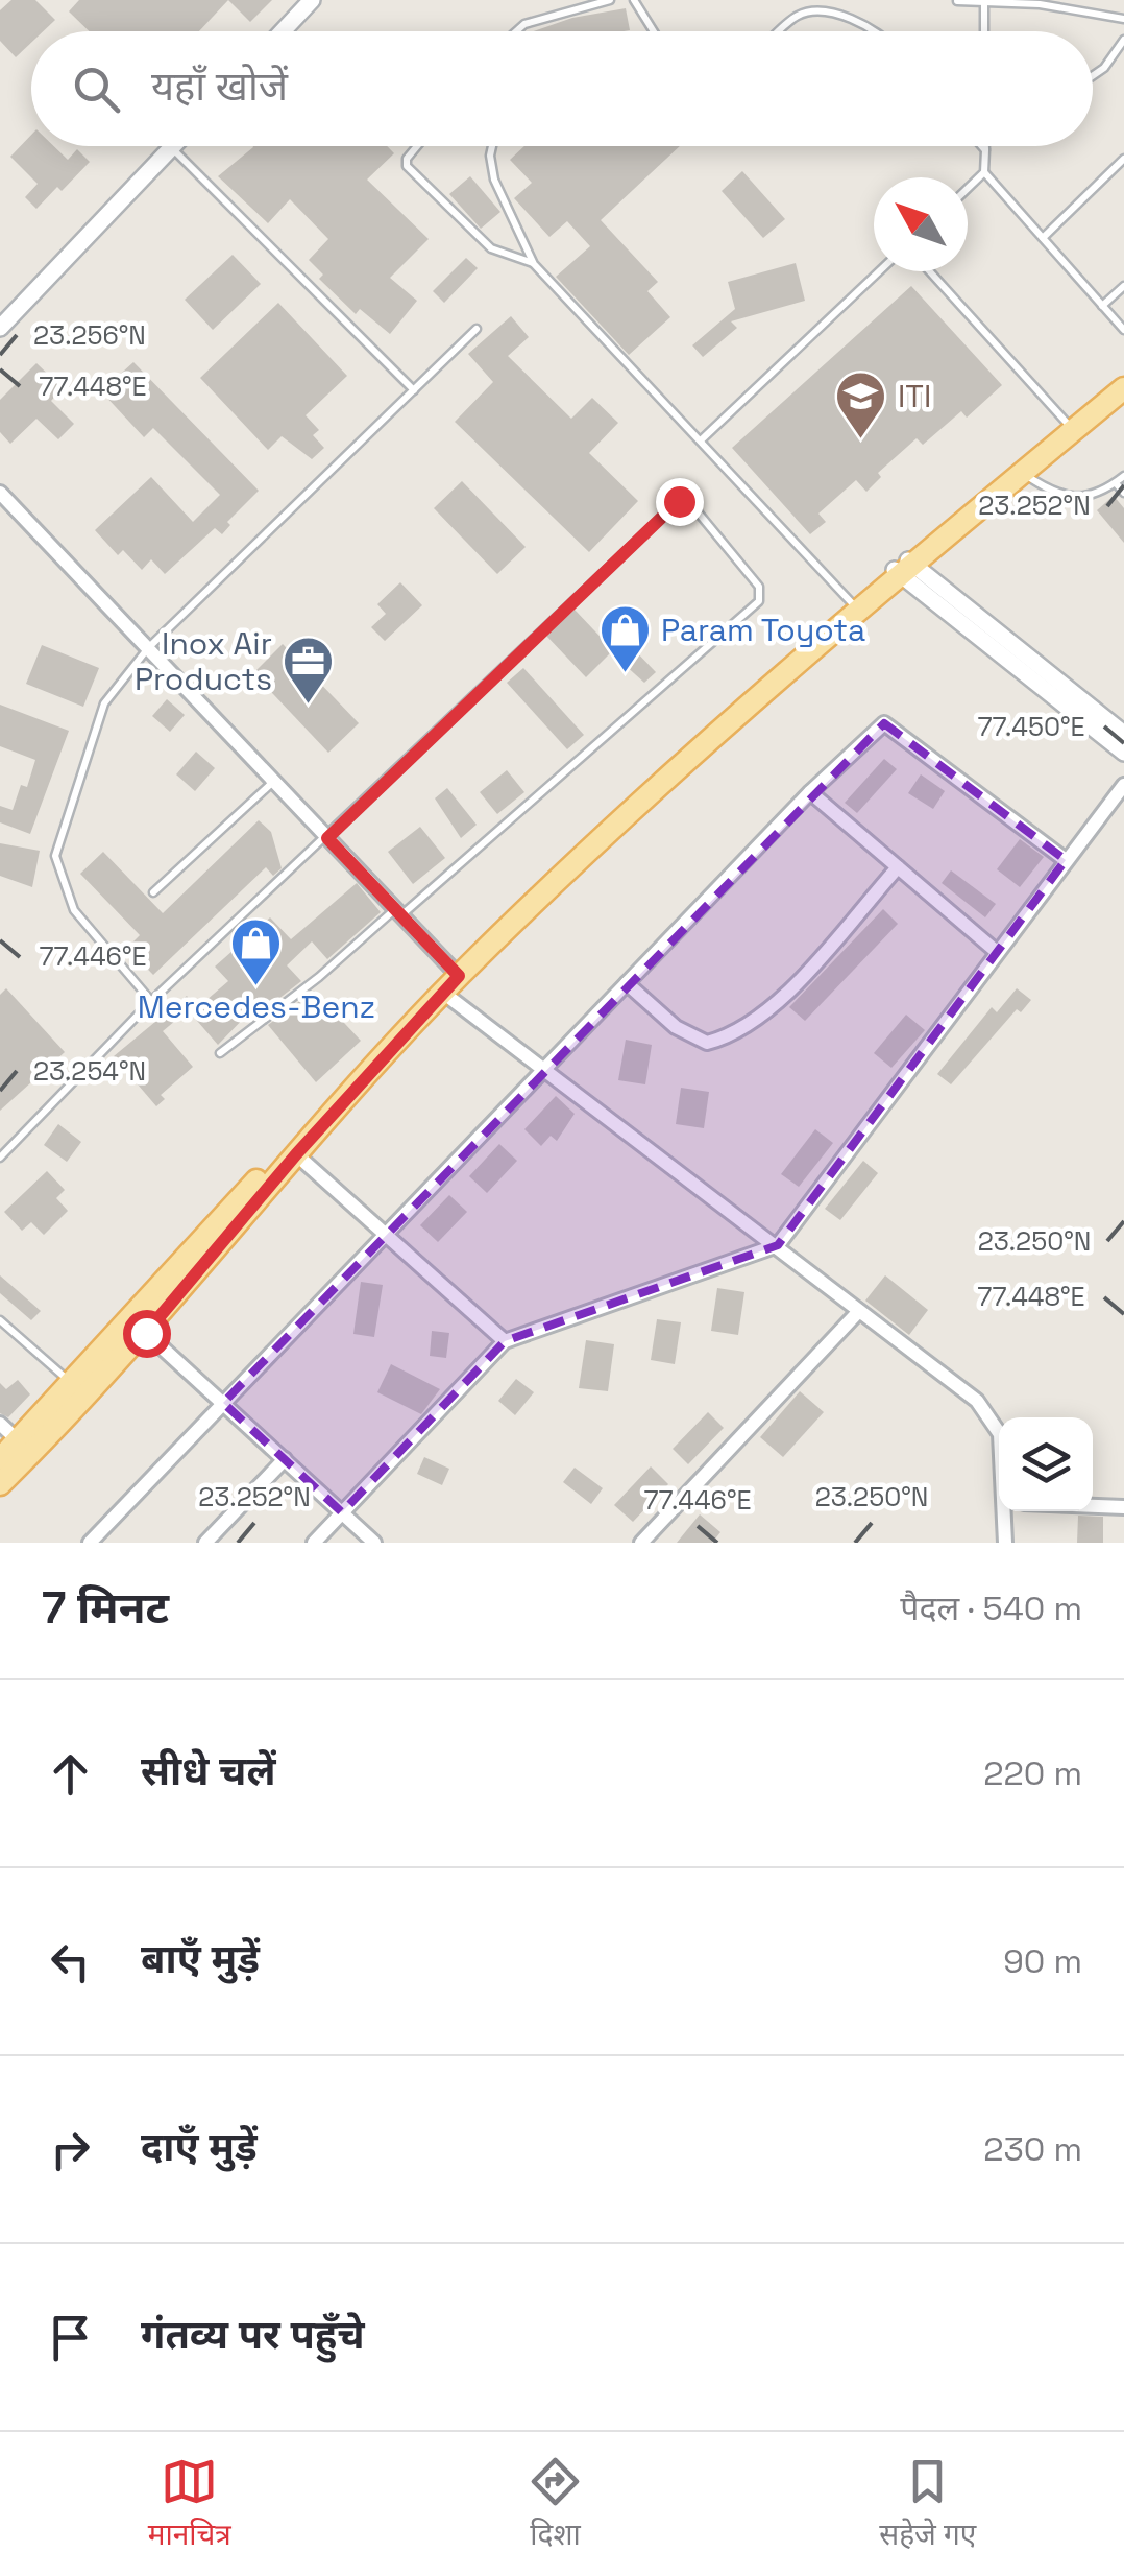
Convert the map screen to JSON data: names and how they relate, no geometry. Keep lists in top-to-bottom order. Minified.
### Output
{"places":{"school or university":["ITI"],"shop":["Param Toyota","Mercedes-Benz"],"office":["Inox Air Products"]},"north":"top left","page":{"search":"यहाँ खोजें","heading":["7 मिनट","पैदल · 540 m"],"list":[["सीधे चलें","220 m"],["बाएँ मुड़ें","90 m"],["दाएँ मुड़ें","230 m"],"गंतव्य पर पहुँचे"],"nav":["मानचित्र","दिशा","सहेजे गए"]},"coordinates":["23.256°N","77.448°E","23.252°N","77.450°E","77.446°E","23.254°N","23.250°N"]}
